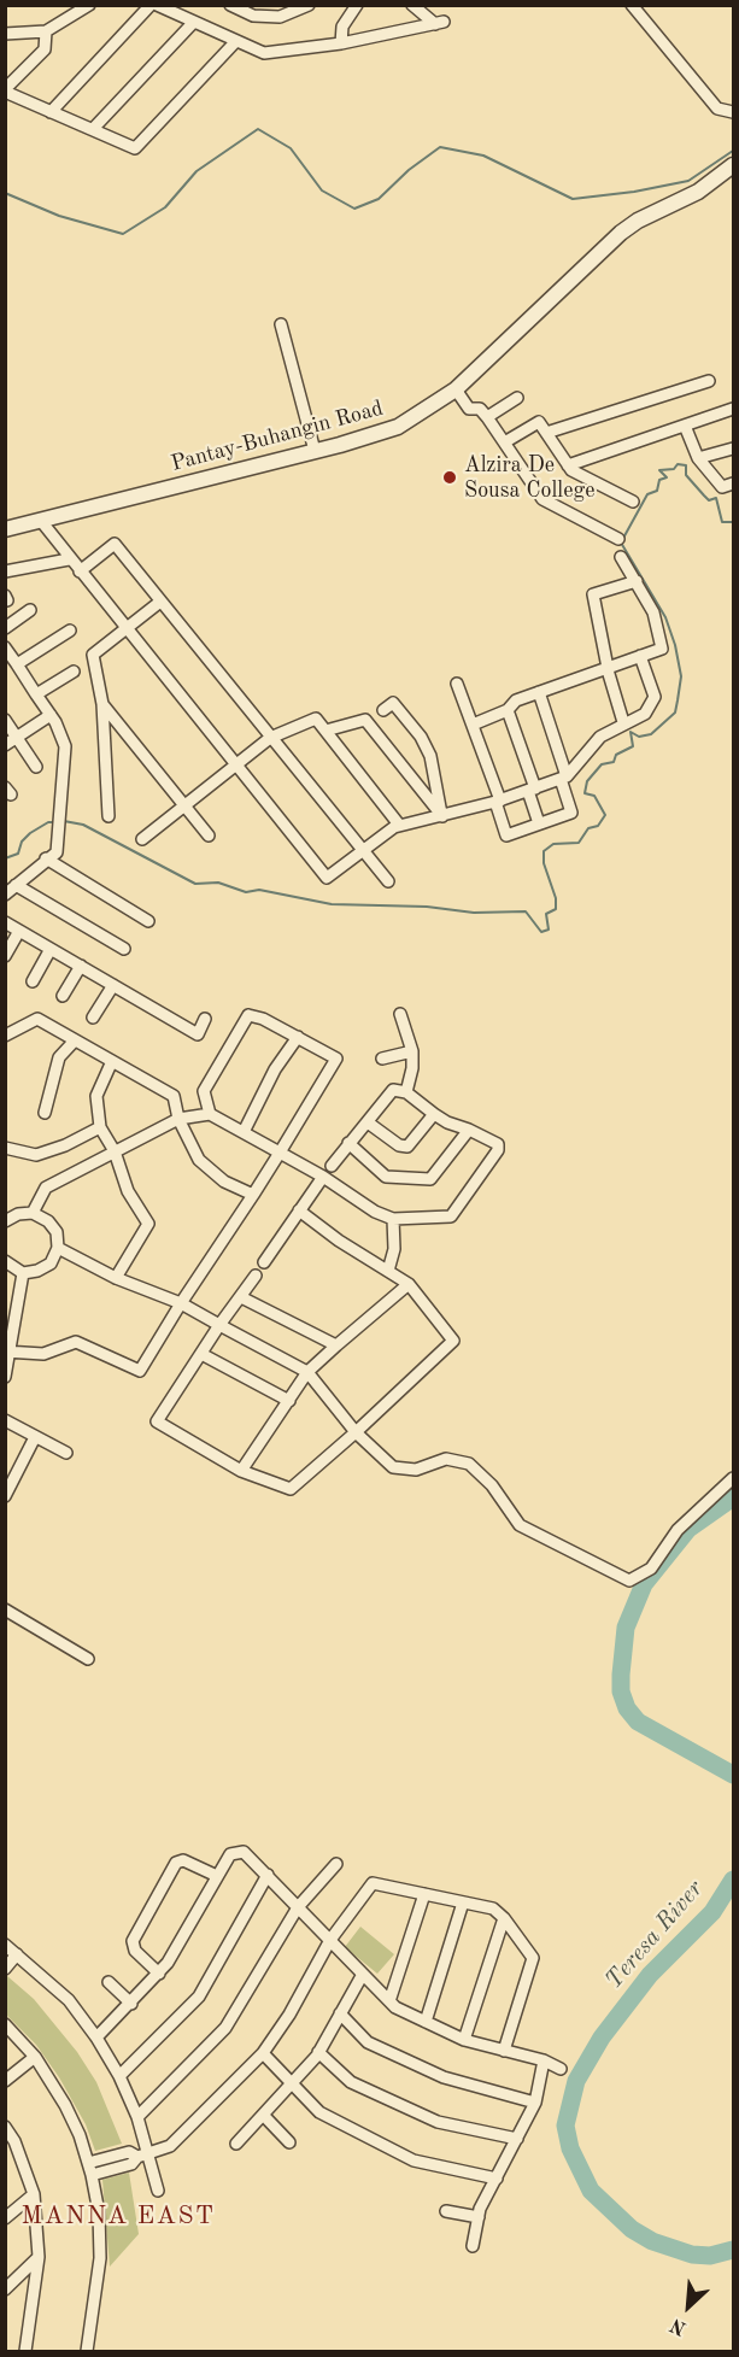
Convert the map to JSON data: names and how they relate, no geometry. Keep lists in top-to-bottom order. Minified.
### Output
{"streets":{"street":["Pantay-Buhangin Road"]},"districts":["MANNA EAST"],"water":["Teresa River"],"places":["Alzira De Sousa College"],"north":"bottom left"}
